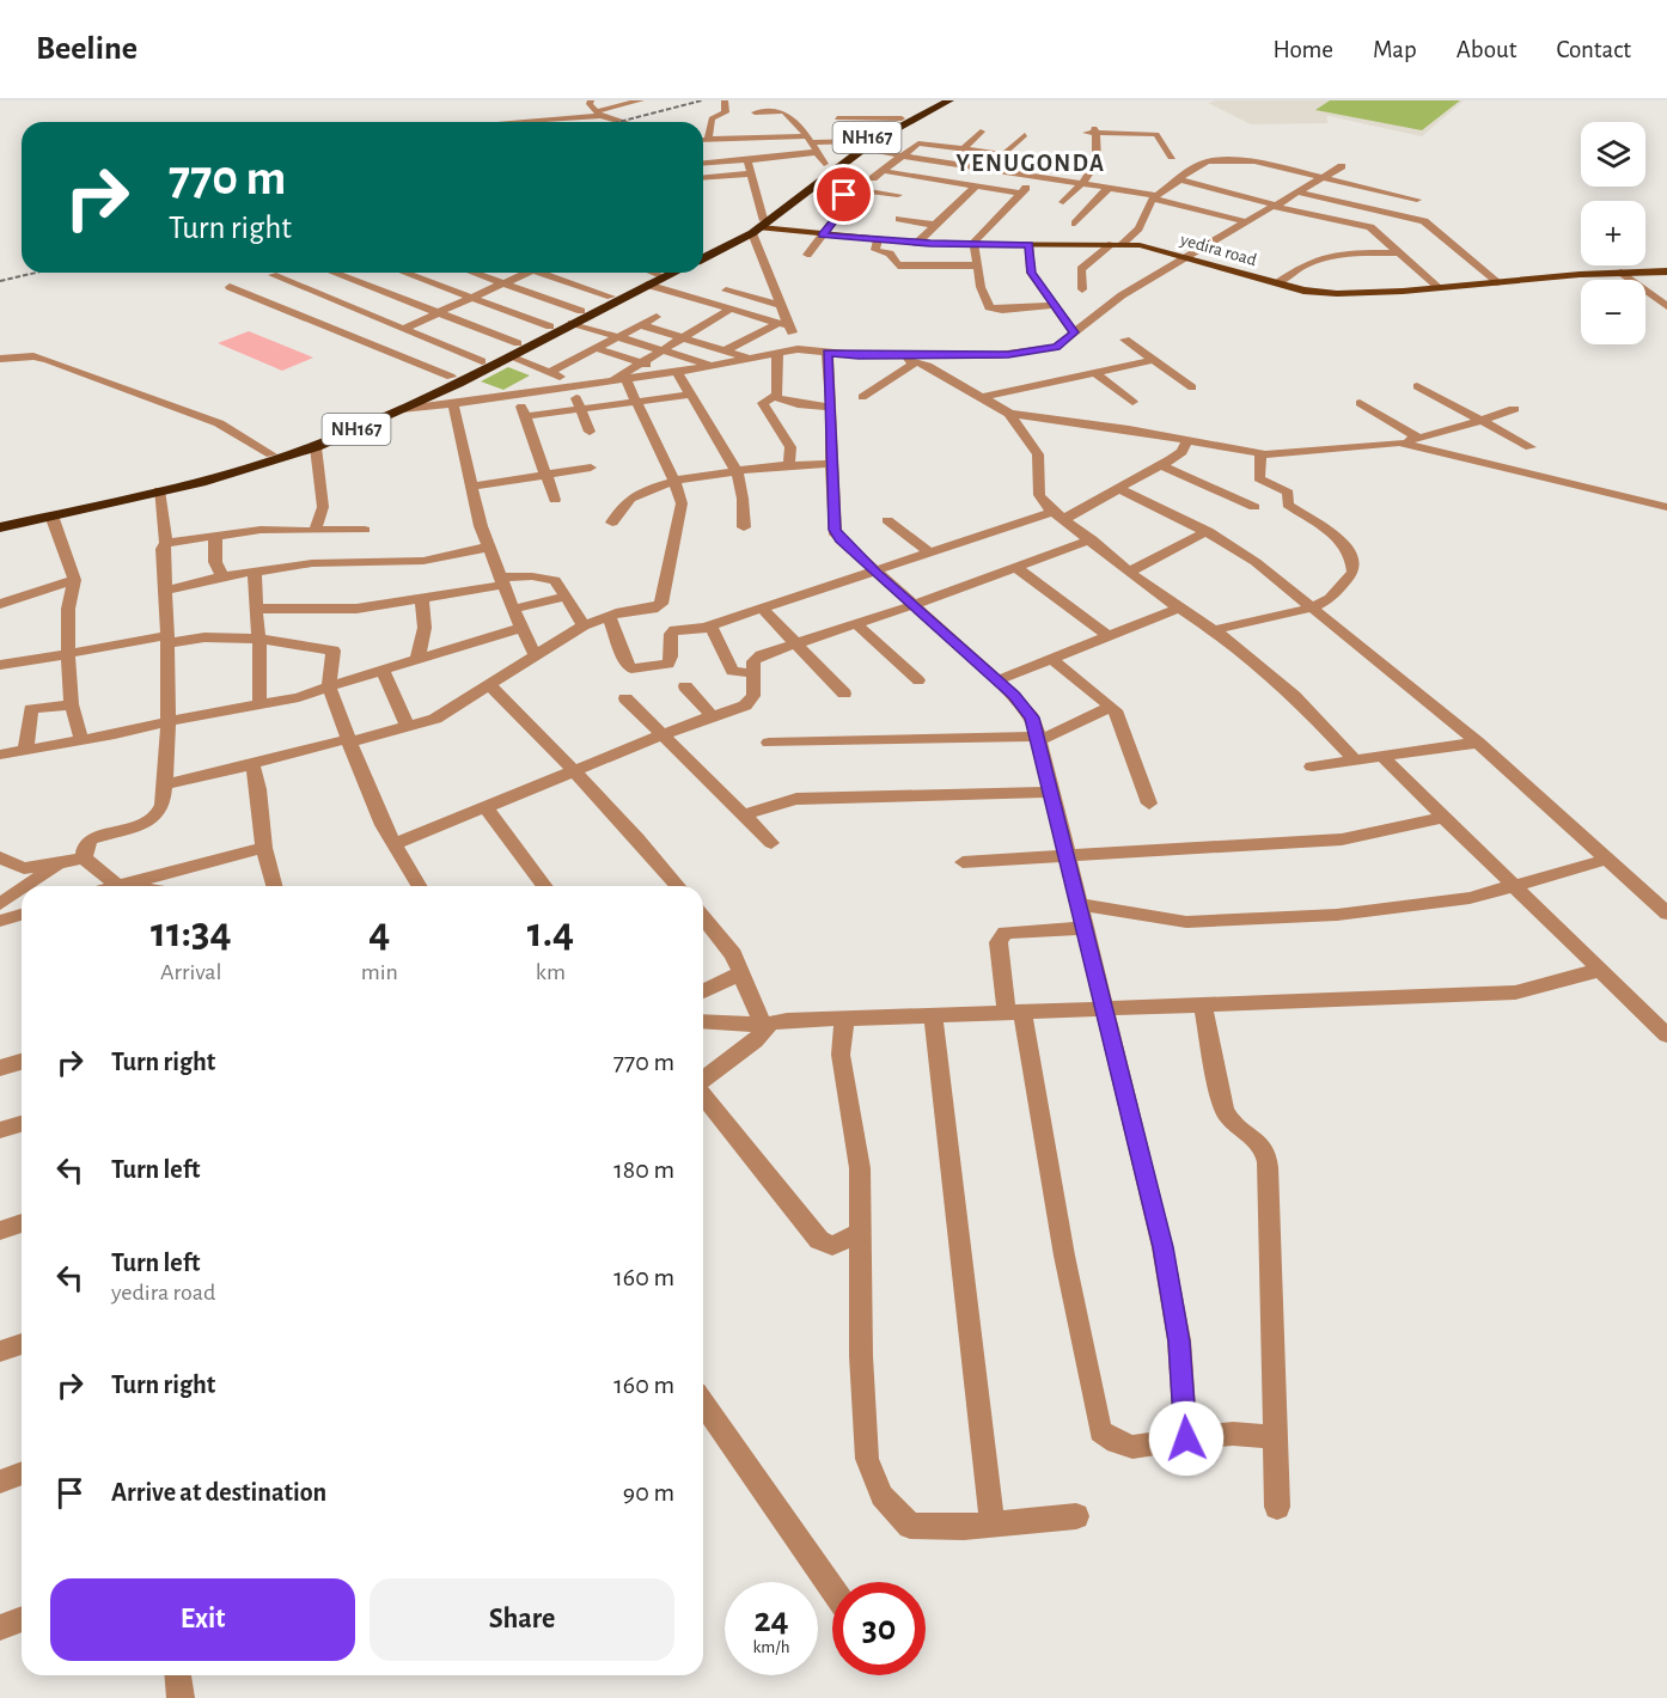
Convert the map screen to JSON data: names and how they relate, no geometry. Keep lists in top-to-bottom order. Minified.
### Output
{"streets":{"highway":["NH167"],"main road":["yedira road"]},"crossings":[["NH167","yedira road"]],"districts":["YENUGONDA"],"page":{"header":"Beeline","nav":["Home","Map","About","Contact"],"map_buttons":["+","−"],"turn":["770 m","Turn right"],"eta":["11:34","Arrival","4","min","1.4","km"],"list":[{"name":"Turn right","value":"770 m"},{"name":"Turn left","value":"180 m"},{"name":"Turn left","note":"yedira road","value":"160 m"},{"name":"Turn right","value":"160 m"},{"name":"Arrive at destination","value":"90 m"}],"buttons":["Exit","Share"],"speed":"24 km/h","limit":"30"}}
